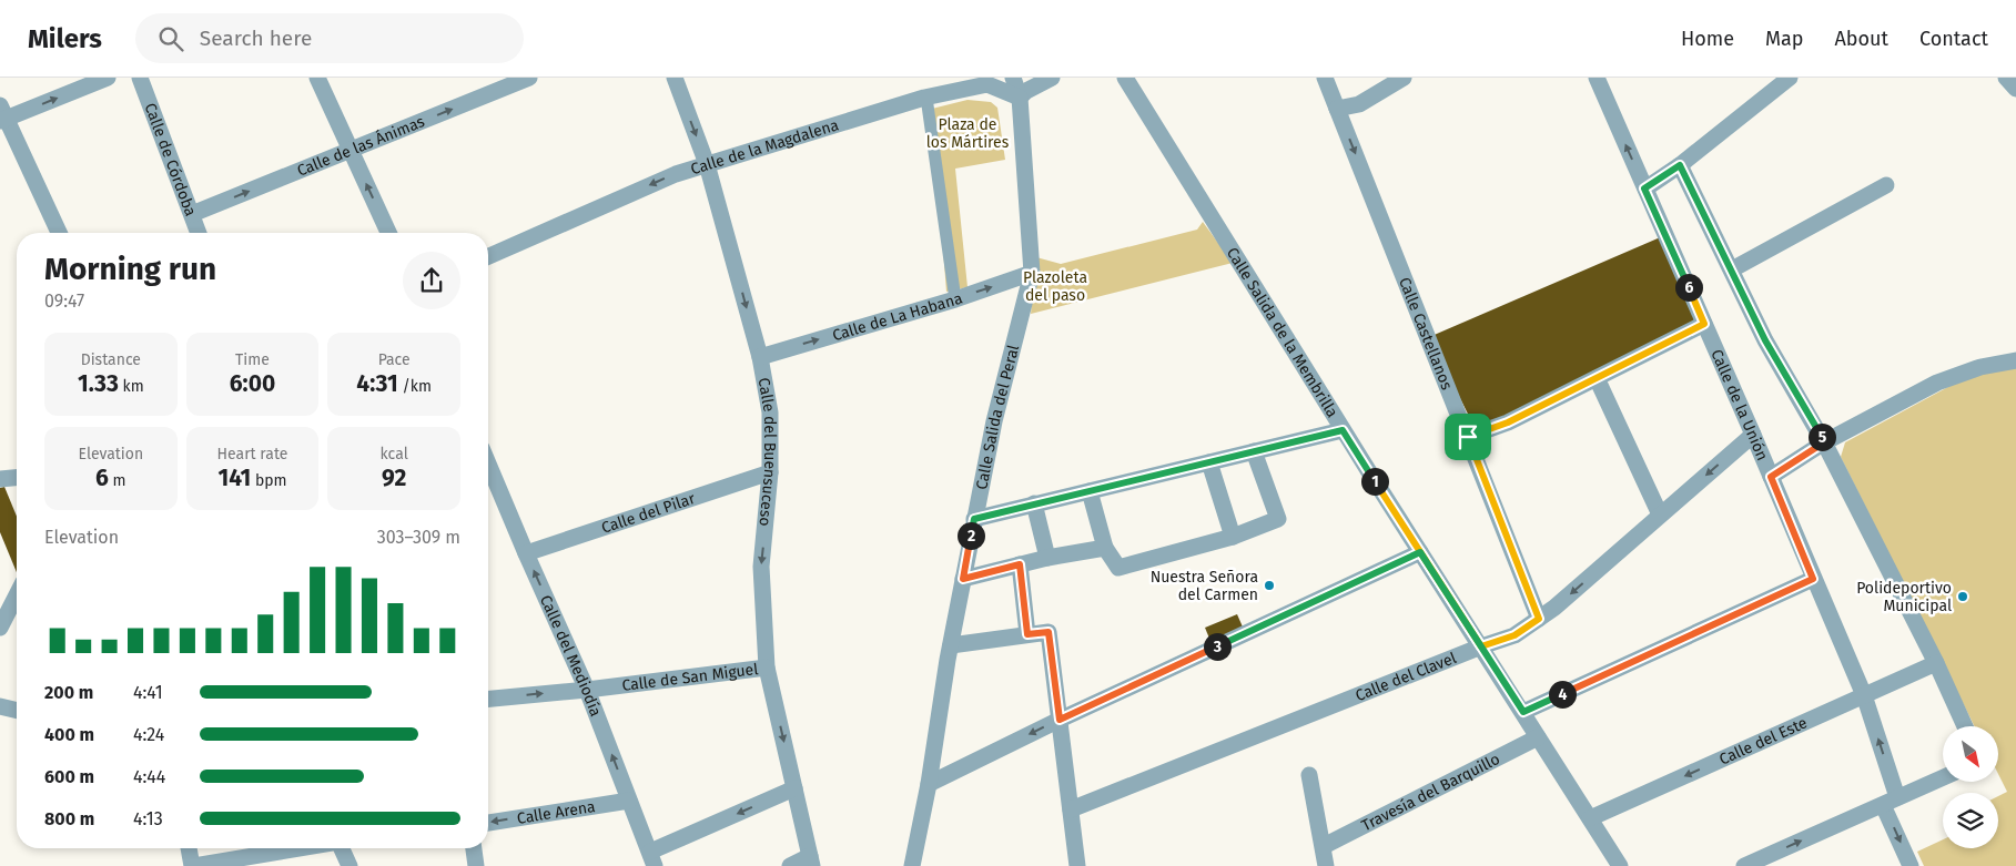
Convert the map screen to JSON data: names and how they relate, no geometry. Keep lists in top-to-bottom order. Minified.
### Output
{"streets":{"street":["Calle de las Ánimas","Calle de la Magdalena","Calle de Córdoba","Calle de La Habana","Calle Salida de la Membrilla","Calle Castellanos","Calle de la Unión","Calle Salida del Peral","Calle del Buensuceso","Calle del Pilar","Calle del Mediodía","Calle de San Miguel","Calle del Clavel","Calle del Este","Travesía del Barquillo","Calle Arena"]},"crossings":[["Calle de las Ánimas","Calle de Córdoba"],["Calle de la Magdalena","Calle Salida del Peral"],["Calle de la Magdalena","Calle del Buensuceso"],["Calle de La Habana","Calle Salida del Peral"],["Calle de La Habana","Calle del Buensuceso"],["Calle Salida de la Membrilla","Calle del Clavel"],["Calle Salida de la Membrilla","Calle del Este"],["Calle Salida de la Membrilla","Travesía del Barquillo"],["Calle Castellanos","Calle del Clavel"],["Calle de la Unión","Calle del Clavel"],["Calle de la Unión","Calle del Este"],["Calle del Buensuceso","Calle del Pilar"],["Calle del Buensuceso","Calle de San Miguel"],["Calle del Pilar","Calle del Mediodía"],["Calle del Mediodía","Calle de San Miguel"],["Calle del Mediodía","Calle Arena"]],"one_way":["Calle de las Ánimas","Calle de la Magdalena","Calle de La Habana","Calle Castellanos","Calle del Buensuceso","Calle del Mediodía","Calle de San Miguel","Calle Arena"],"parks":["Plaza de los Mártires","Plazoleta del paso"],"places":["Nuestra Señora del Carmen","Polideportivo Municipal"],"north":"bottom right","page":{"header":"Milers","search":"Search here","nav":["Home","Map","About","Contact"],"heading":["Morning run","09:47"],"pins":["6","5","1","2","3","4"],"stats":[["Distance","1.33 km"],["Time","6:00"],["Pace","4:31 /km"],["Elevation","6 m"],["Heart rate","141 bpm"],["kcal","92"]],"chart":["Elevation","303–309 m"],"list":[{"name":"200 m","note":"4:41"},{"name":"400 m","note":"4:24"},{"name":"600 m","note":"4:44"},{"name":"800 m","note":"4:13"}]}}
